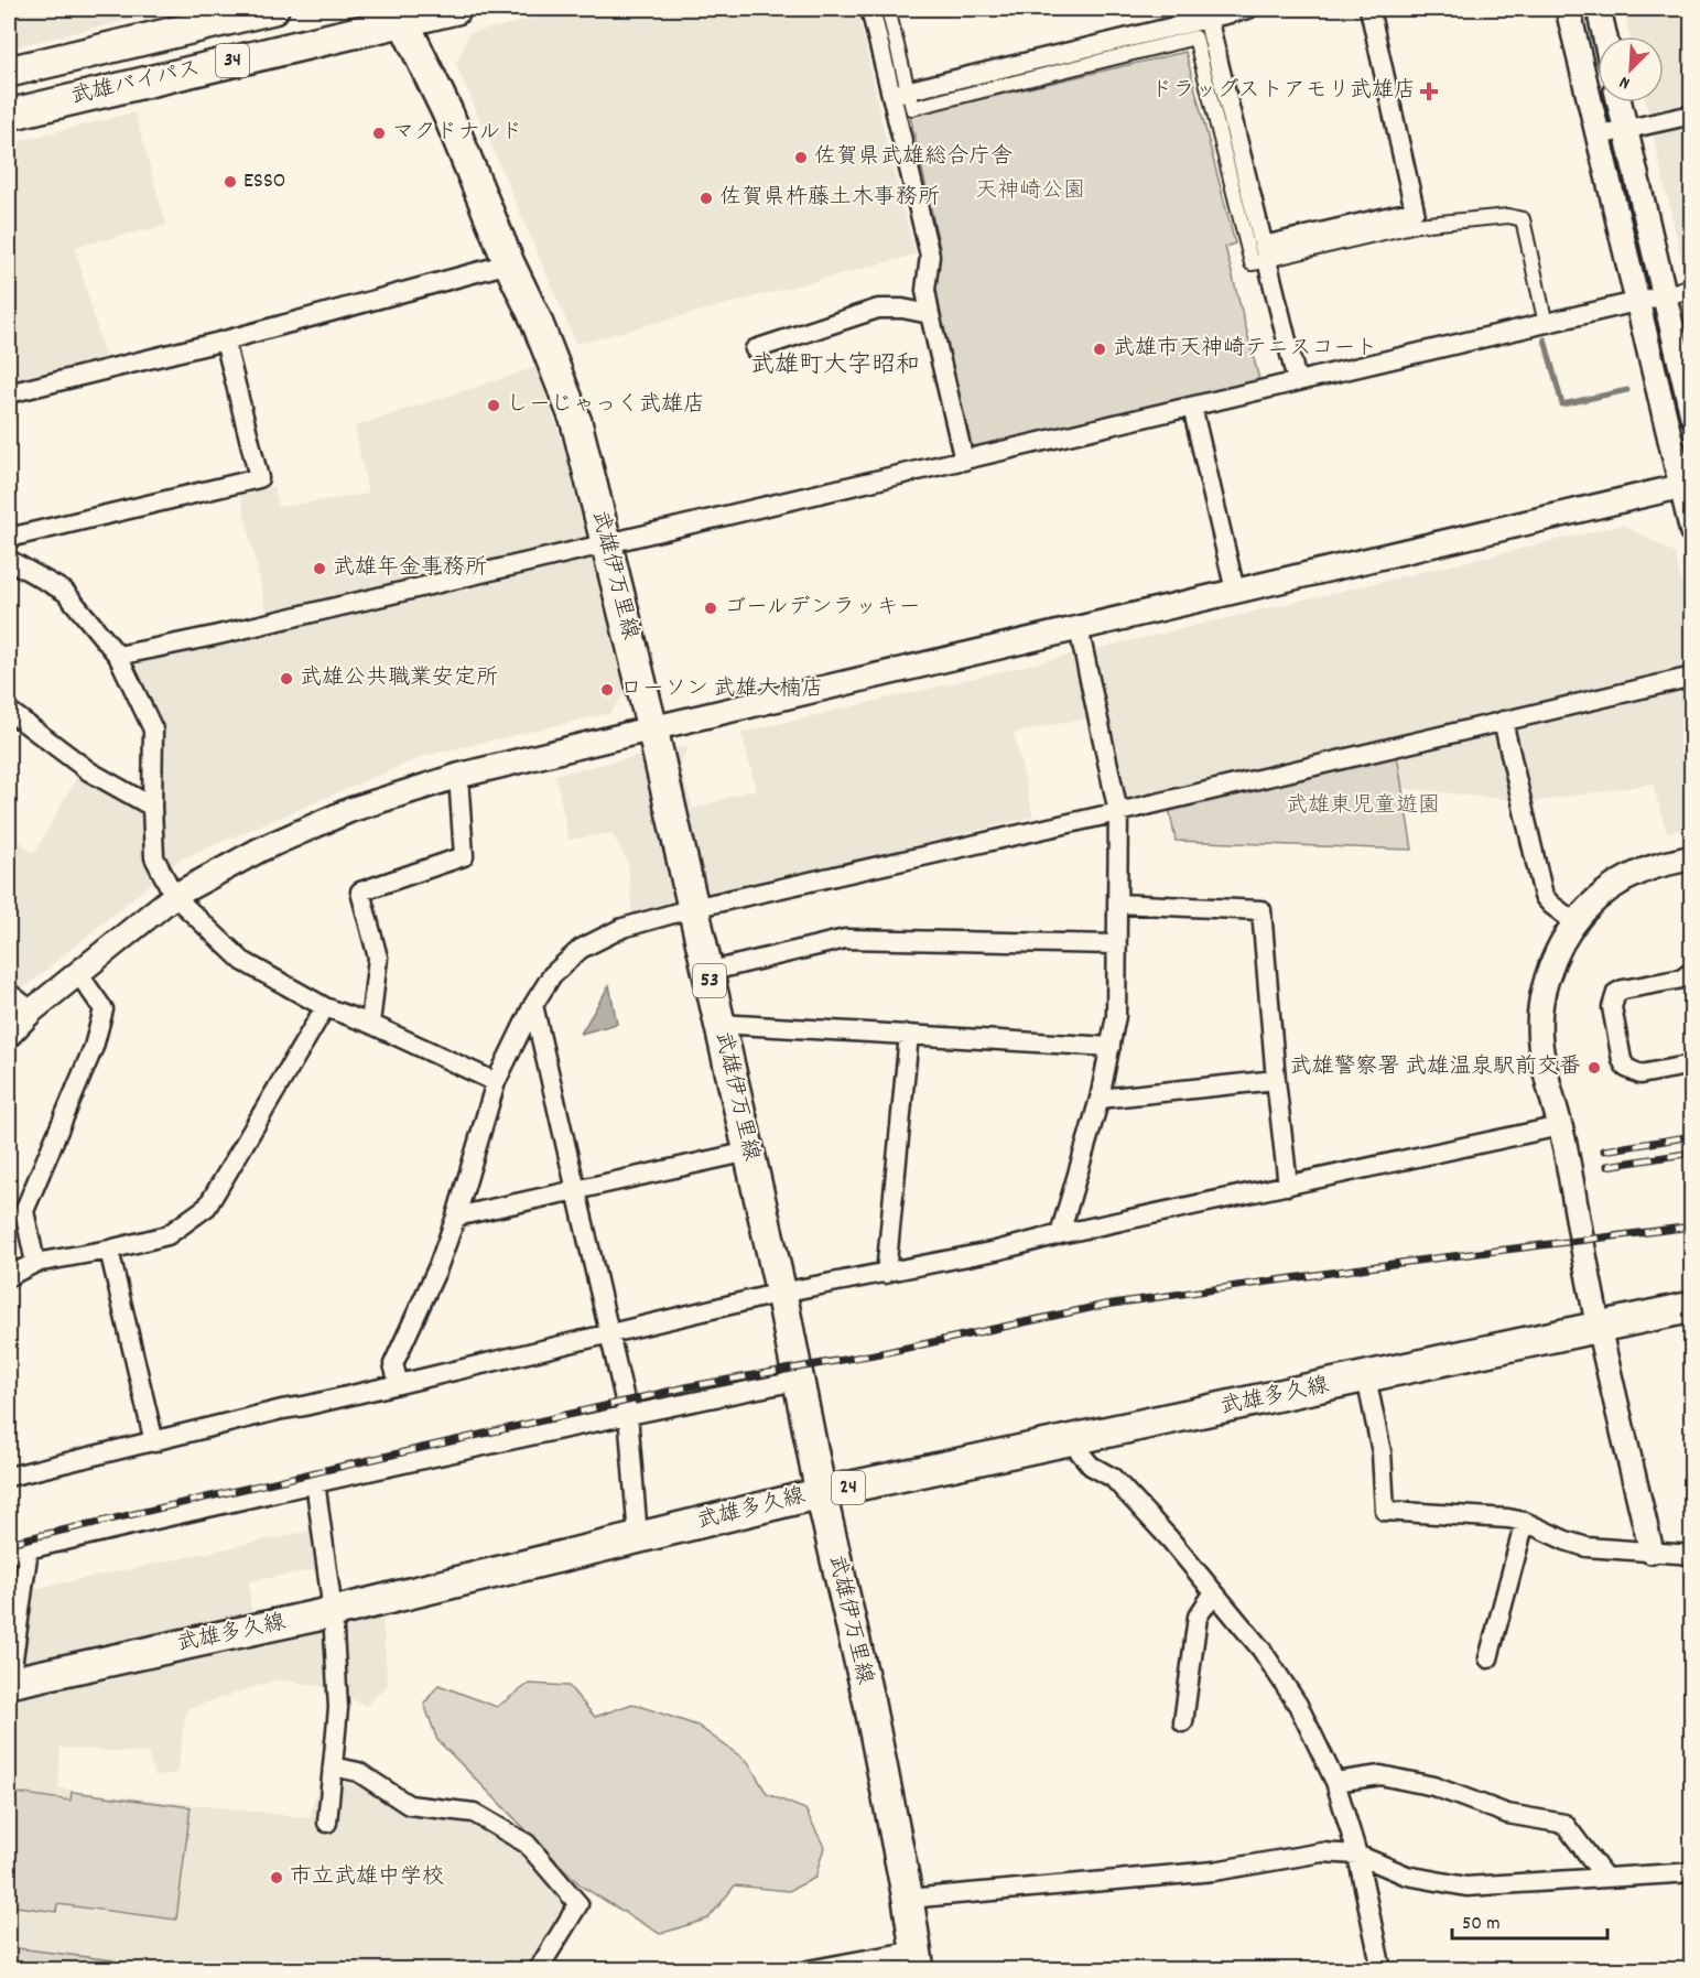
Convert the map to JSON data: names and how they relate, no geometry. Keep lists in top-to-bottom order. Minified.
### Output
{"streets":{"main road":["34","武雄バイパス","武雄伊万里線","53","武雄多久線","24"]},"crossings":[["武雄バイパス","武雄伊万里線"],["武雄伊万里線","武雄多久線"]],"districts":["武雄町大字昭和"],"parks":["天神崎公園","武雄東児童遊園"],"places":{"health":["ドラッグストアモリ武雄店"],"other":["マクドナルド","佐賀県武雄総合庁舎","ESSO","佐賀県杵藤土木事務所","武雄市天神崎テニスコート","しーじゃっく武雄店","武雄年金事務所","ゴールデンラッキー","武雄公共職業安定所","ローソン 武雄大楠店","武雄警察署 武雄温泉駅前交番","市立武雄中学校"]},"scale_bar":"50 m","north":"bottom left"}
